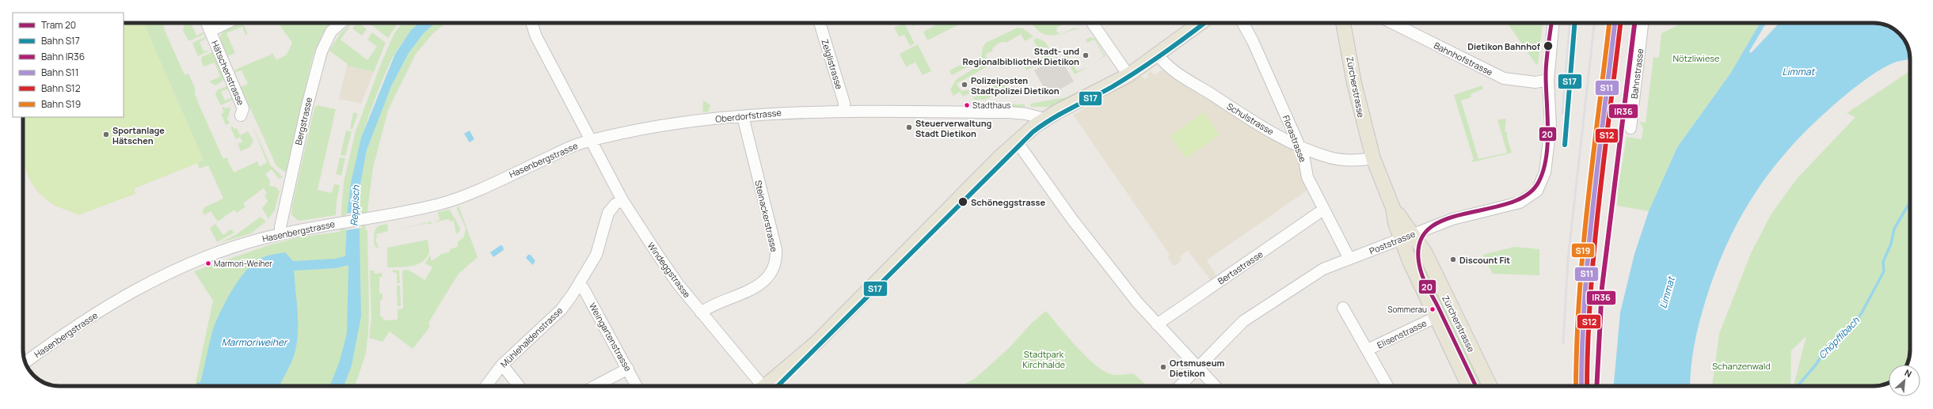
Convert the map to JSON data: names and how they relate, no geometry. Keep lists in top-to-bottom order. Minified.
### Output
{"streets":{"main road":["Zürcherstrasse"],"street":["Bahnhofstrasse","Zelglistrasse","Hätschenstrasse","Bahnstrasse","Oberdorfstrasse","Schulstrasse","Bergstrasse","Florastrasse","Hasenbergstrasse","Steinackerstrasse","Poststrasse","Bertastrasse","Windeggstrasse","Elisenstrasse","Mühlehaldenstrasse","Weingartenstrasse"]},"crossings":[["Bahnhofstrasse","Poststrasse"],["Zelglistrasse","Oberdorfstrasse"],["Zürcherstrasse","Schulstrasse"],["Zürcherstrasse","Poststrasse"],["Zürcherstrasse","Elisenstrasse"],["Oberdorfstrasse","Hasenbergstrasse"],["Oberdorfstrasse","Steinackerstrasse"],["Oberdorfstrasse","Windeggstrasse"],["Schulstrasse","Florastrasse"],["Bergstrasse","Hasenbergstrasse"],["Florastrasse","Poststrasse"],["Florastrasse","Bertastrasse"],["Hasenbergstrasse","Windeggstrasse"],["Steinackerstrasse","Windeggstrasse"],["Windeggstrasse","Mühlehaldenstrasse"],["Mühlehaldenstrasse","Weingartenstrasse"]],"water":["Limmat","Reppisch","Chöpflibach","Marmoriweiher"],"parks":["Nötzliwiese","Stadtpark Kirchhalde","Schanzenwald"],"places":["Dietikon Bahnhof","Stadt- und Regionalbibliothek Dietikon","Polizeiposten Stadtpolizei Dietikon","Stadthaus","Steuerverwaltung Stadt Dietikon","Sportanlage Hätschen","Schöneggstrasse","Discount Fit","Marmori-Weiher","Sommerau","Ortsmuseum Dietikon"],"lines":["tram line 20","rail line S17","rail line IR36","rail line S11","rail line S12","rail line S19"],"legend":["Tram 20","Bahn S17","Bahn IR36","Bahn S11","Bahn S12","Bahn S19"],"north":"top right"}
